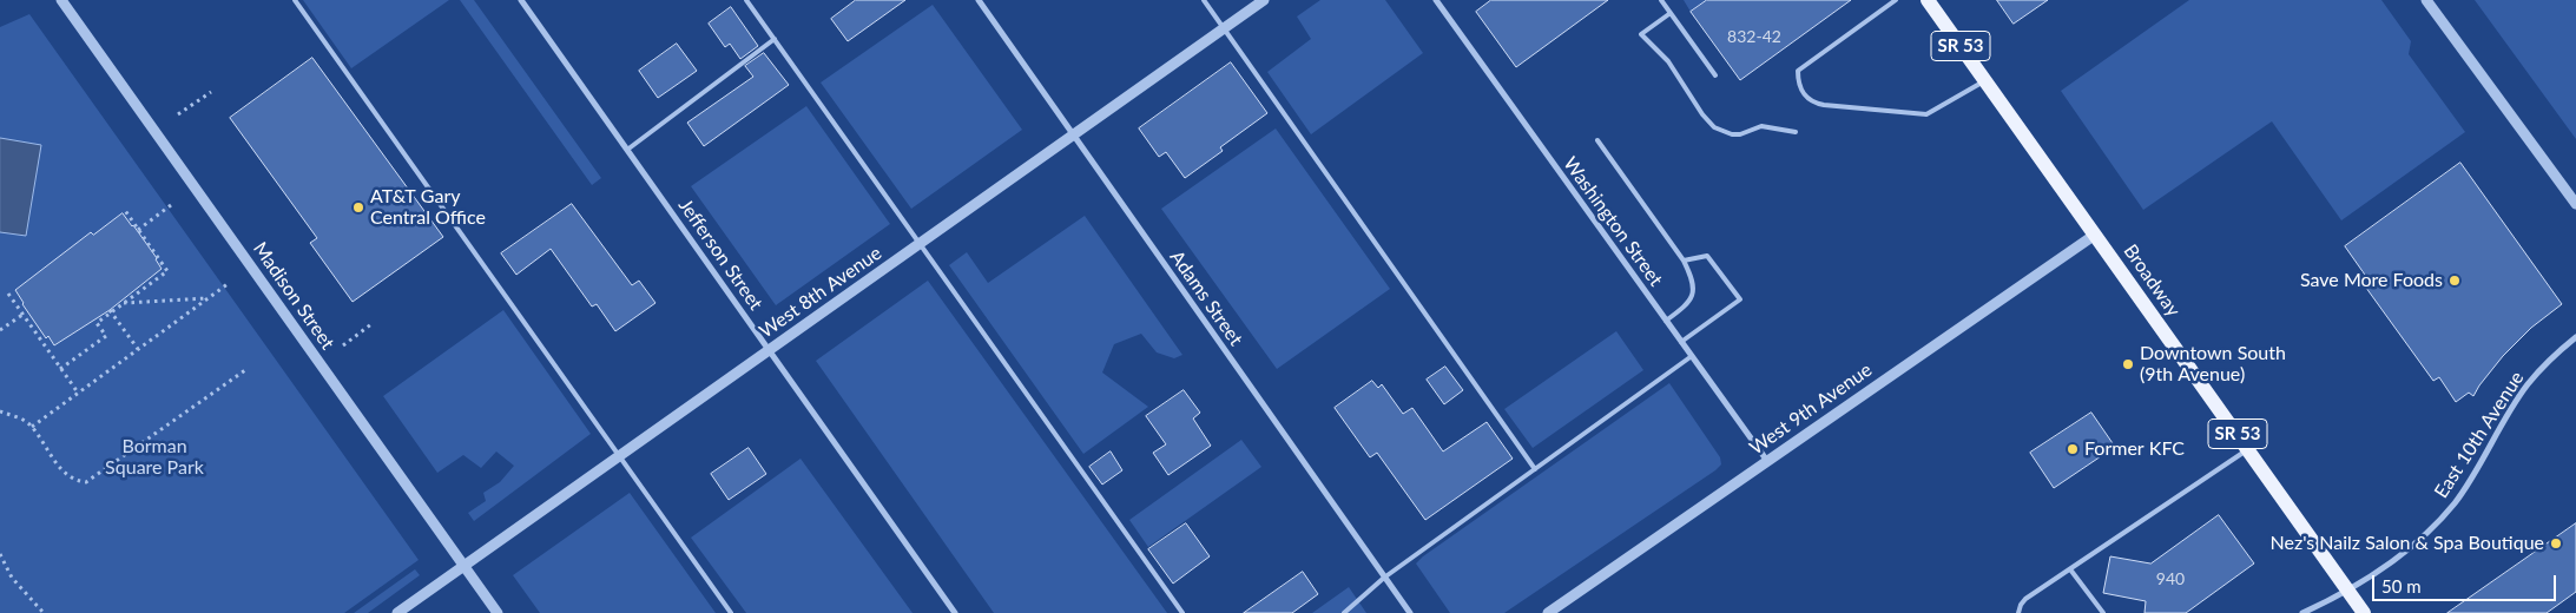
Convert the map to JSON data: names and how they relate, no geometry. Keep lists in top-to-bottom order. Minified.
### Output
{"streets":{"main road":["SR 53","Broadway"],"street":["Washington Street","Jefferson Street","West 8th Avenue","Madison Street","Adams Street","West 9th Avenue","East 10th Avenue"]},"crossings":[["Washington Street","West 9th Avenue"],["Jefferson Street","West 8th Avenue"],["Broadway","West 9th Avenue"],["Broadway","East 10th Avenue"],["West 8th Avenue","Madison Street"],["West 8th Avenue","Adams Street"]],"parks":["Borman Square Park"],"places":["AT&T Gary Central Office","Save More Foods","Downtown South (9th Avenue)","Former KFC","Nez's Nailz Salon & Spa Boutique"],"house_numbers":["832-42","940"],"scale_bar":"50 m"}
